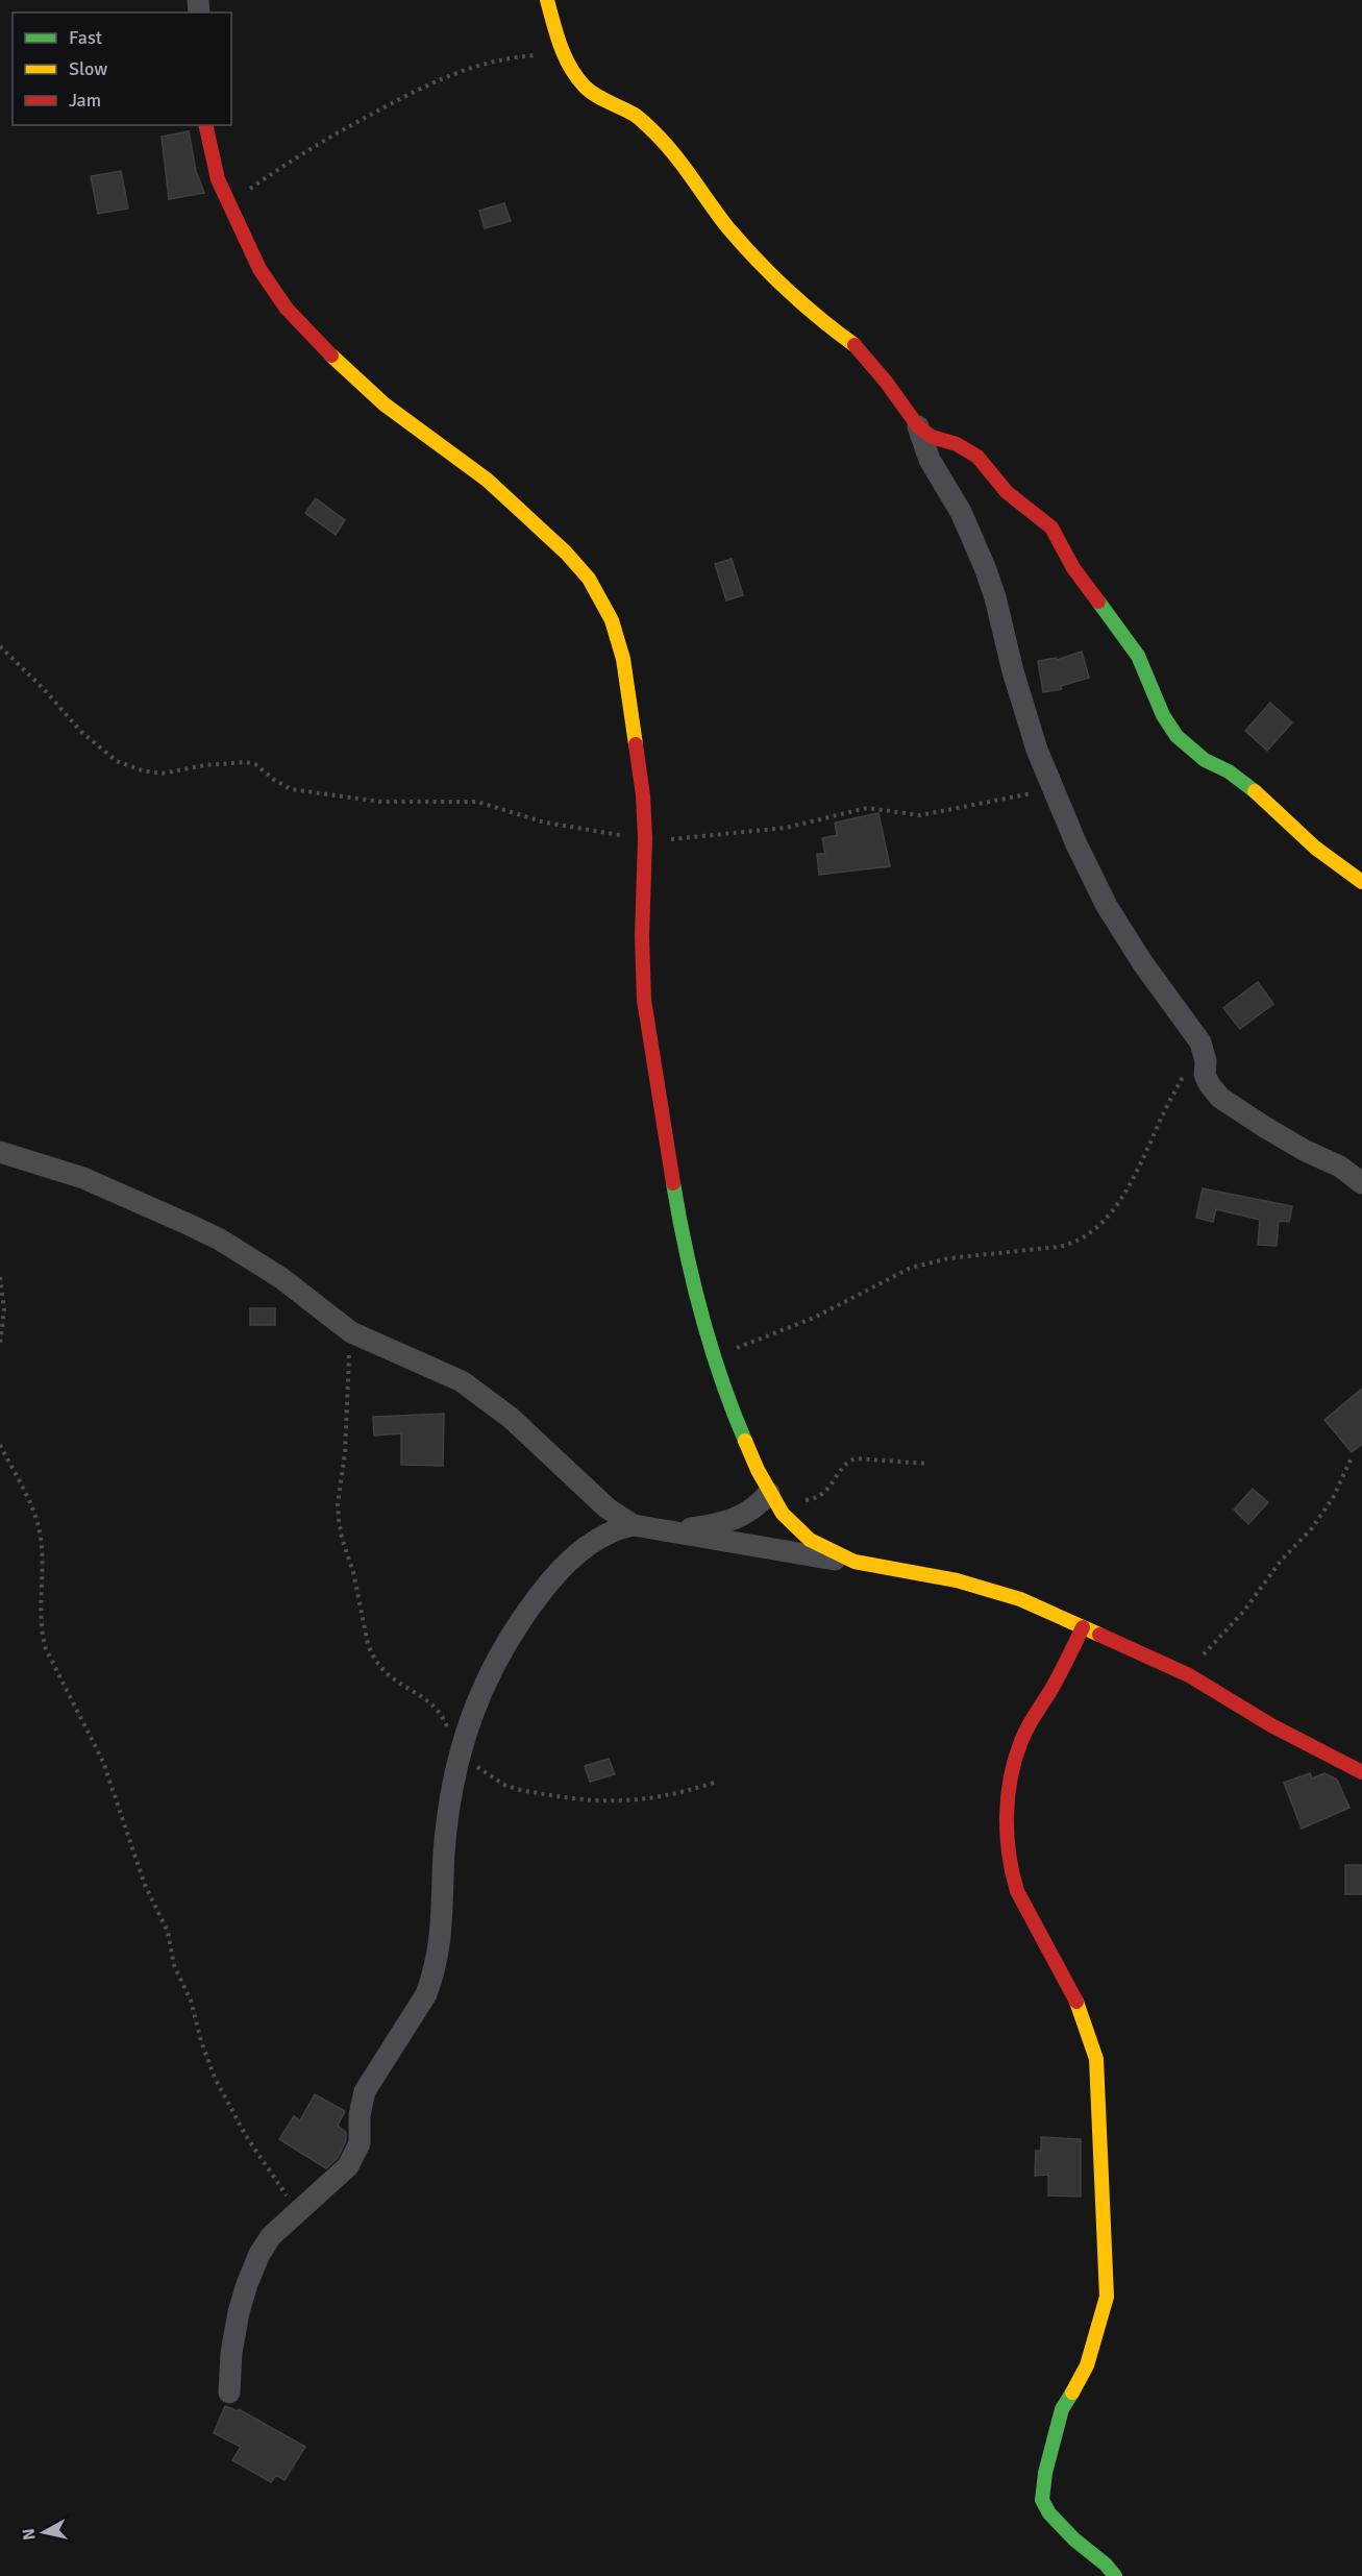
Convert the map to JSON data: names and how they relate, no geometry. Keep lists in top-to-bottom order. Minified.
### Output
{"legend":["Fast","Slow","Jam"],"north":"left"}
